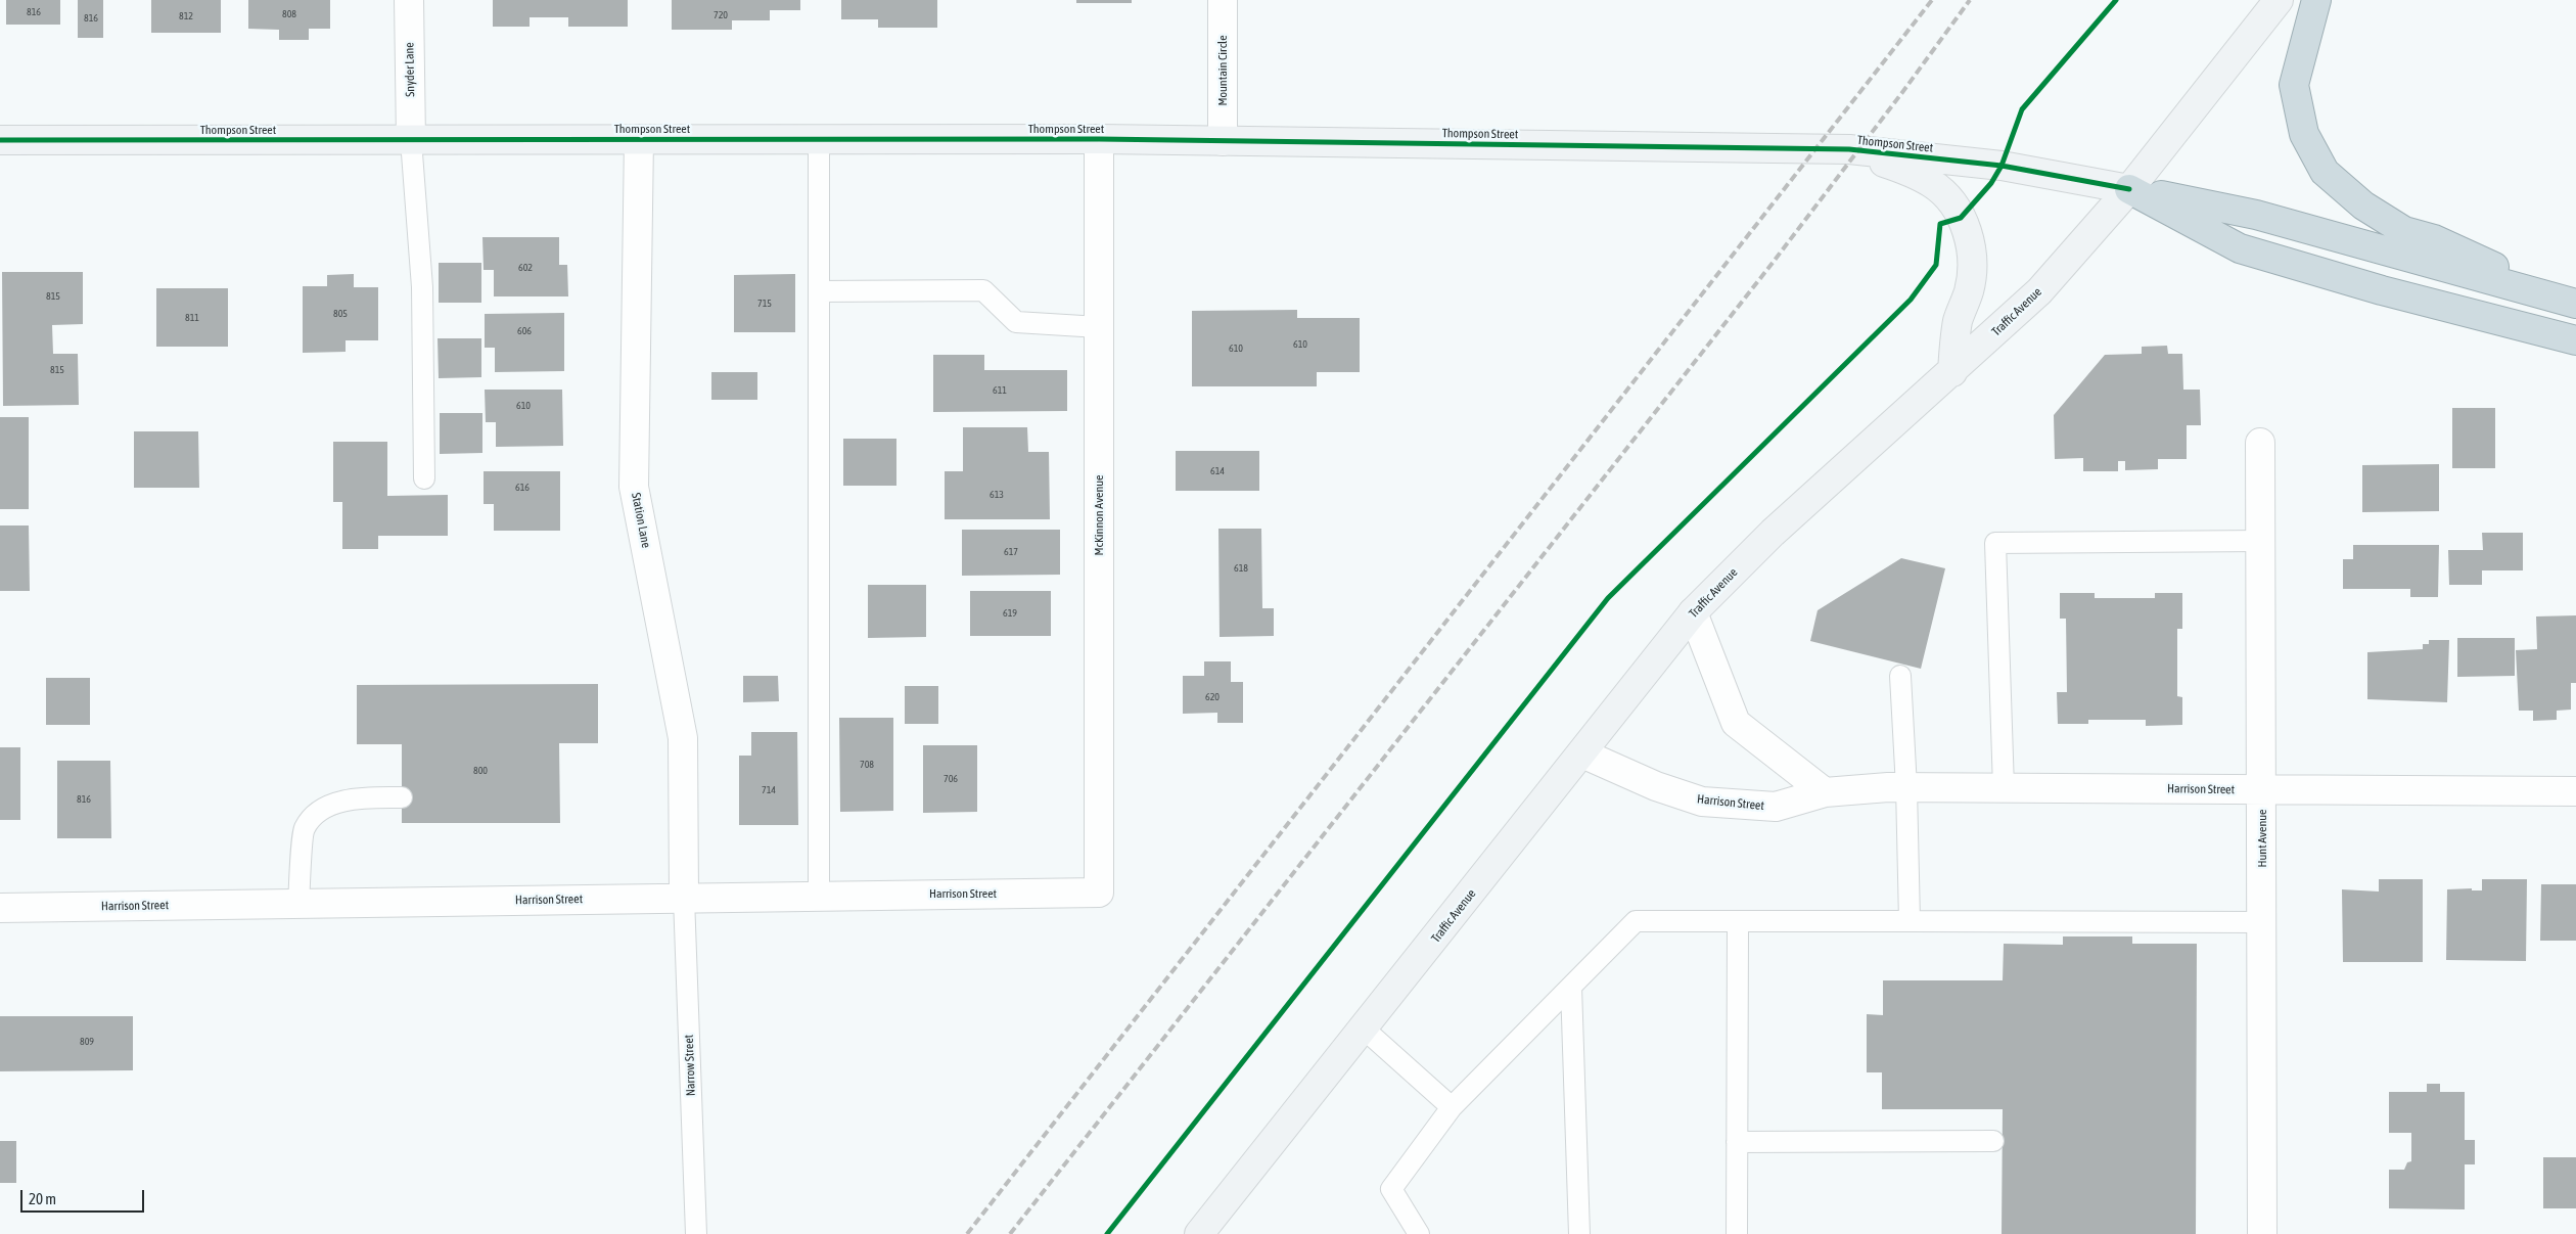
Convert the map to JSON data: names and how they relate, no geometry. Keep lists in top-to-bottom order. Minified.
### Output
{"streets":{"street":["Snyder Lane","Mountain Circle","Thompson Street","Traffic Avenue","McKinnon Avenue","Station Lane","Harrison Street","Hunt Avenue"],"lane":["Narrow Street"]},"crossings":[["Snyder Lane","Thompson Street"],["Mountain Circle","Thompson Street"],["Thompson Street","Traffic Avenue"],["Thompson Street","McKinnon Avenue"],["Thompson Street","Station Lane"],["Traffic Avenue","Harrison Street"],["McKinnon Avenue","Harrison Street"],["Station Lane","Harrison Street"],["Station Lane","Narrow Street"],["Harrison Street","Hunt Avenue"],["Harrison Street","Narrow Street"]],"house_numbers":["816","808","720","812","816","602","815","715","805","811","606","610","610","815","611","610","614","616","613","617","618","619","620","708","800","706","714","816","809"],"scale_bar":"20 m"}
